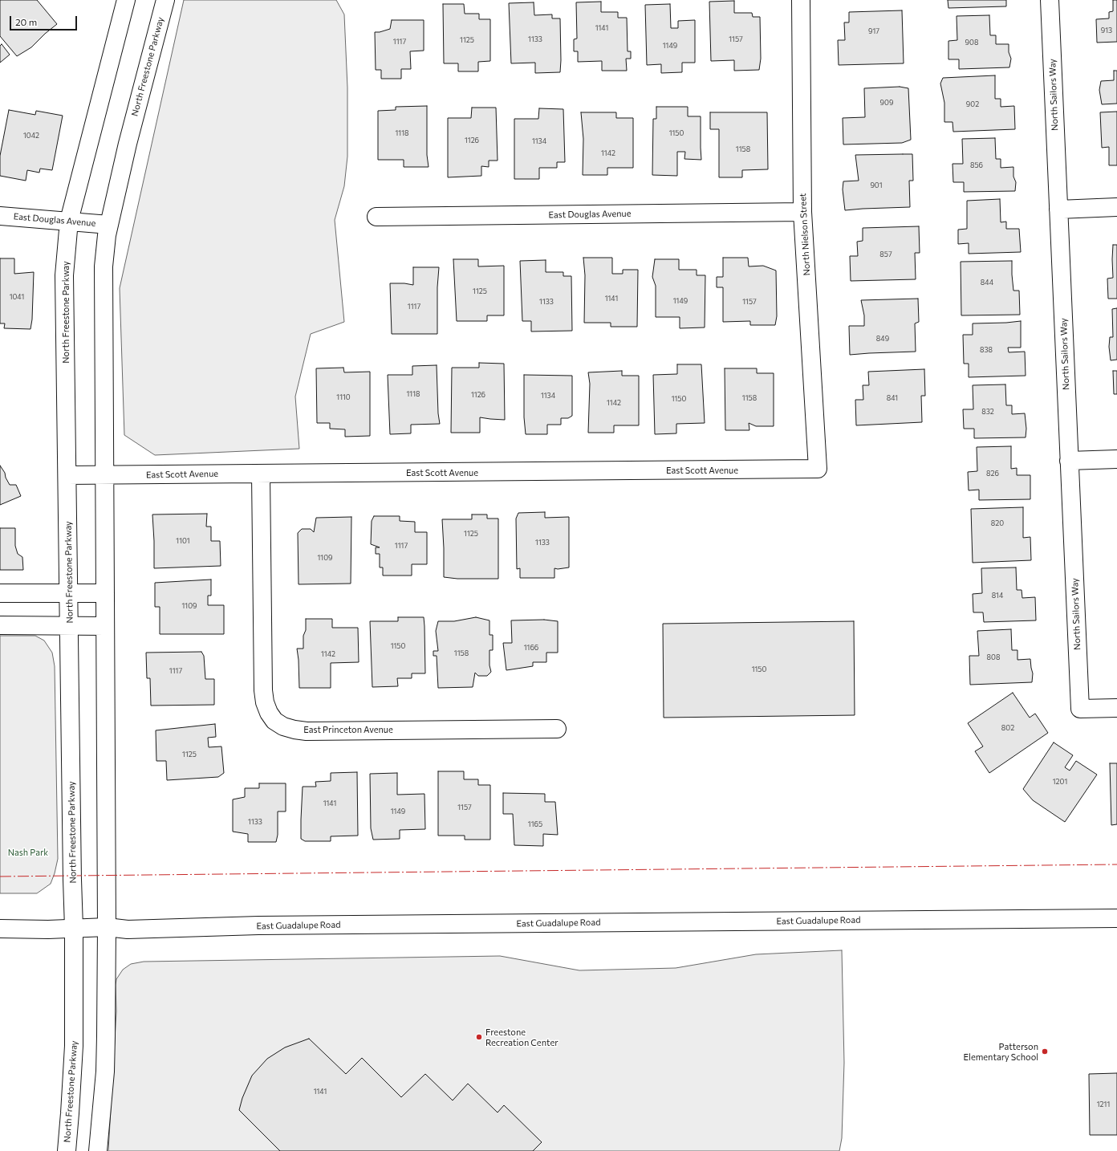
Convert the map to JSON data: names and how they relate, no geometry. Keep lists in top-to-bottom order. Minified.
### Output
{"streets":{"street":["North Freestone Parkway","North Sailors Way","East Douglas Avenue","North Nielson Street","East Scott Avenue","East Princeton Avenue","East Guadalupe Road"]},"crossings":[["North Freestone Parkway","East Douglas Avenue"],["North Freestone Parkway","East Scott Avenue"],["North Freestone Parkway","East Guadalupe Road"],["East Douglas Avenue","North Nielson Street"],["North Nielson Street","East Scott Avenue"],["East Scott Avenue","East Princeton Avenue"]],"parks":["Nash Park"],"places":["Freestone Recreation Center","Patterson Elementary School"],"house_numbers":["1141","913","917","1133","1157","1125","1117","908","1149","909","902","1118","1150","1042","1126","1134","1158","1142","856","901","857","844","1125","1041","1141","1149","1133","1157","1117","849","838","1118","1126","1134","1110","1158","841","1150","1142","832","826","820","1125","1101","1133","1117","1109","814","1109","1150","1166","1158","1142","808","1150","1117","802","1125","1201","1141","1157","1149","1133","1165","1141","1211"],"scale_bar":"20 m"}
